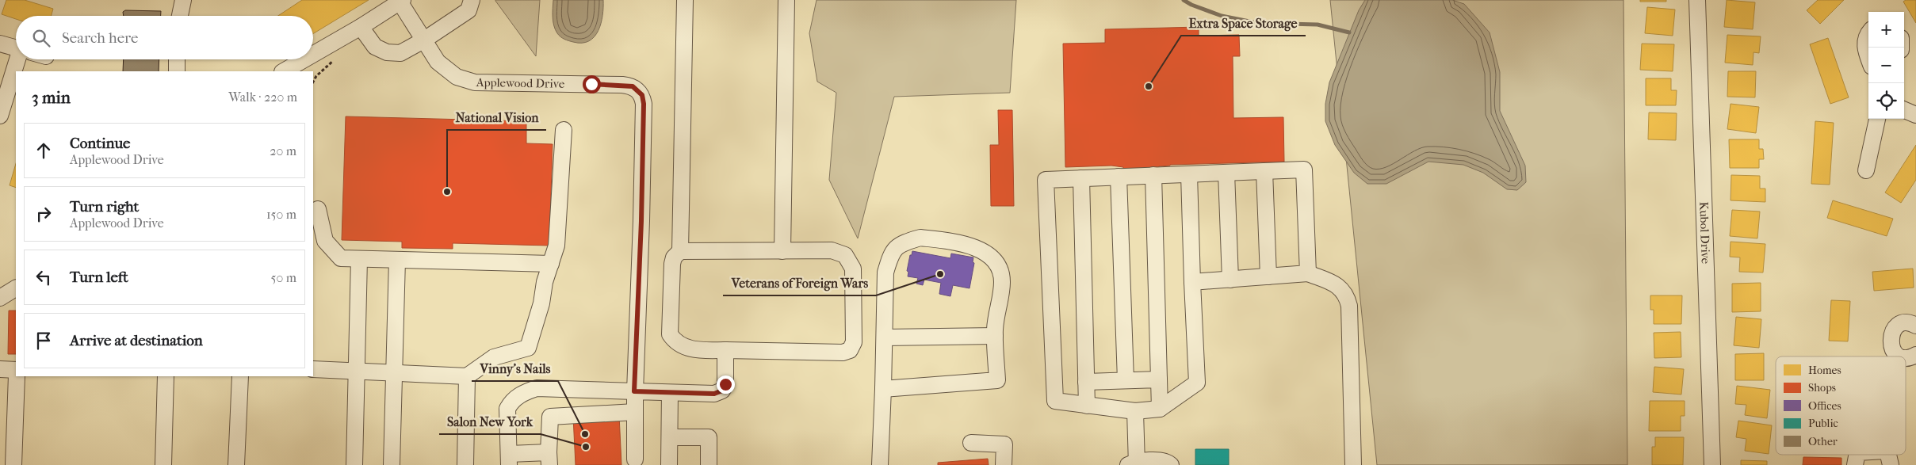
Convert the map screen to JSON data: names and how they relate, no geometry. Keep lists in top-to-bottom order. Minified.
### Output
{"streets":{"street":["Applewood Drive","Kubol Drive"]},"places":["Extra Space Storage","National Vision","Veterans of Foreign Wars","Vinny's Nails","Salon New York"],"legend":["Homes","Shops","Offices","Public","Other"],"page":{"map_buttons":["+","−"],"search":"Search here","heading":["3 min","Walk · 220 m"],"list":[["Continue","Applewood Drive","20 m"],["Turn right","Applewood Drive","150 m"],["Turn left","50 m"],"Arrive at destination"]}}
